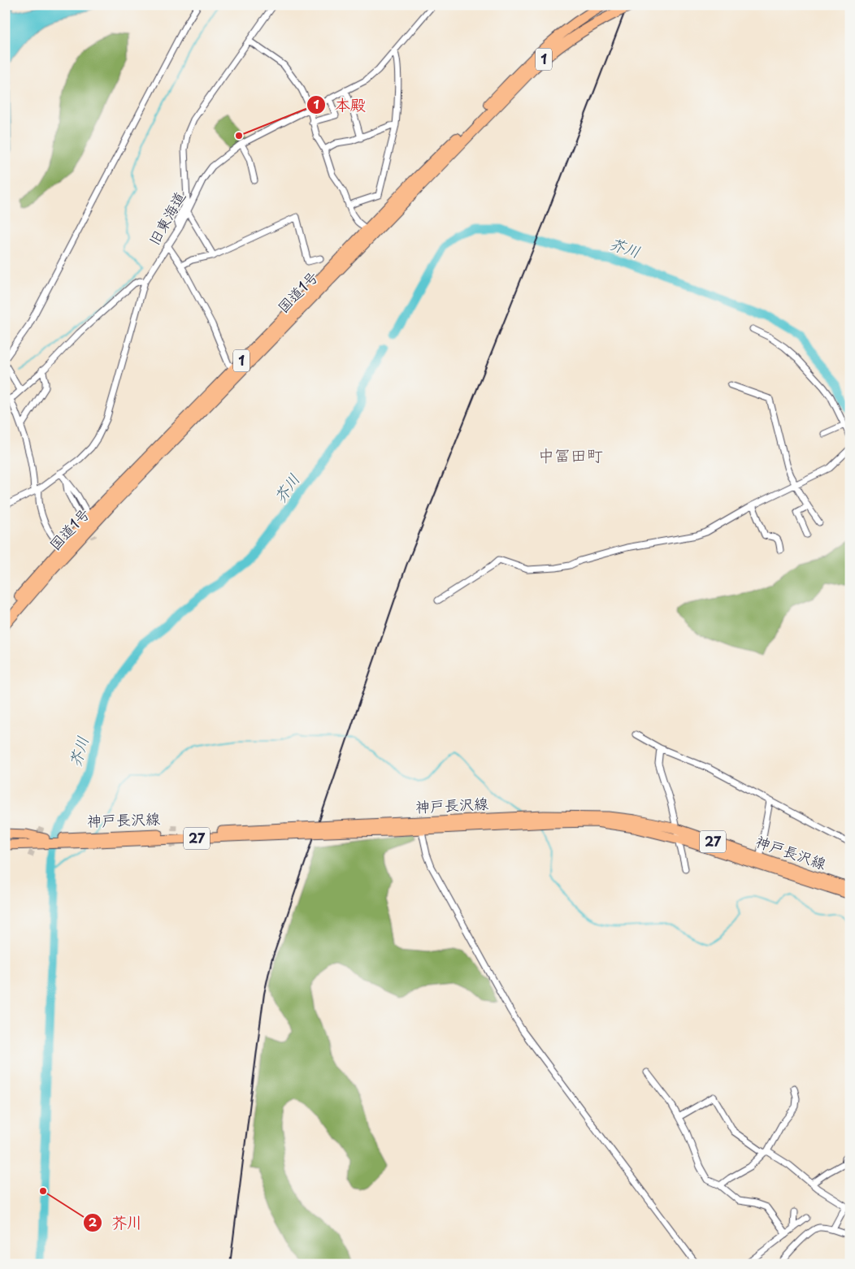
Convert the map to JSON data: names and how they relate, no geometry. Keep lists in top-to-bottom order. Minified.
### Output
{"streets":{"highway":["1","国道1号"],"main road":["神戸長沢線","27"],"street":["旧東海道"]},"districts":["中冨田町"],"water":["芥川"],"places":["本殿","芥川"]}
